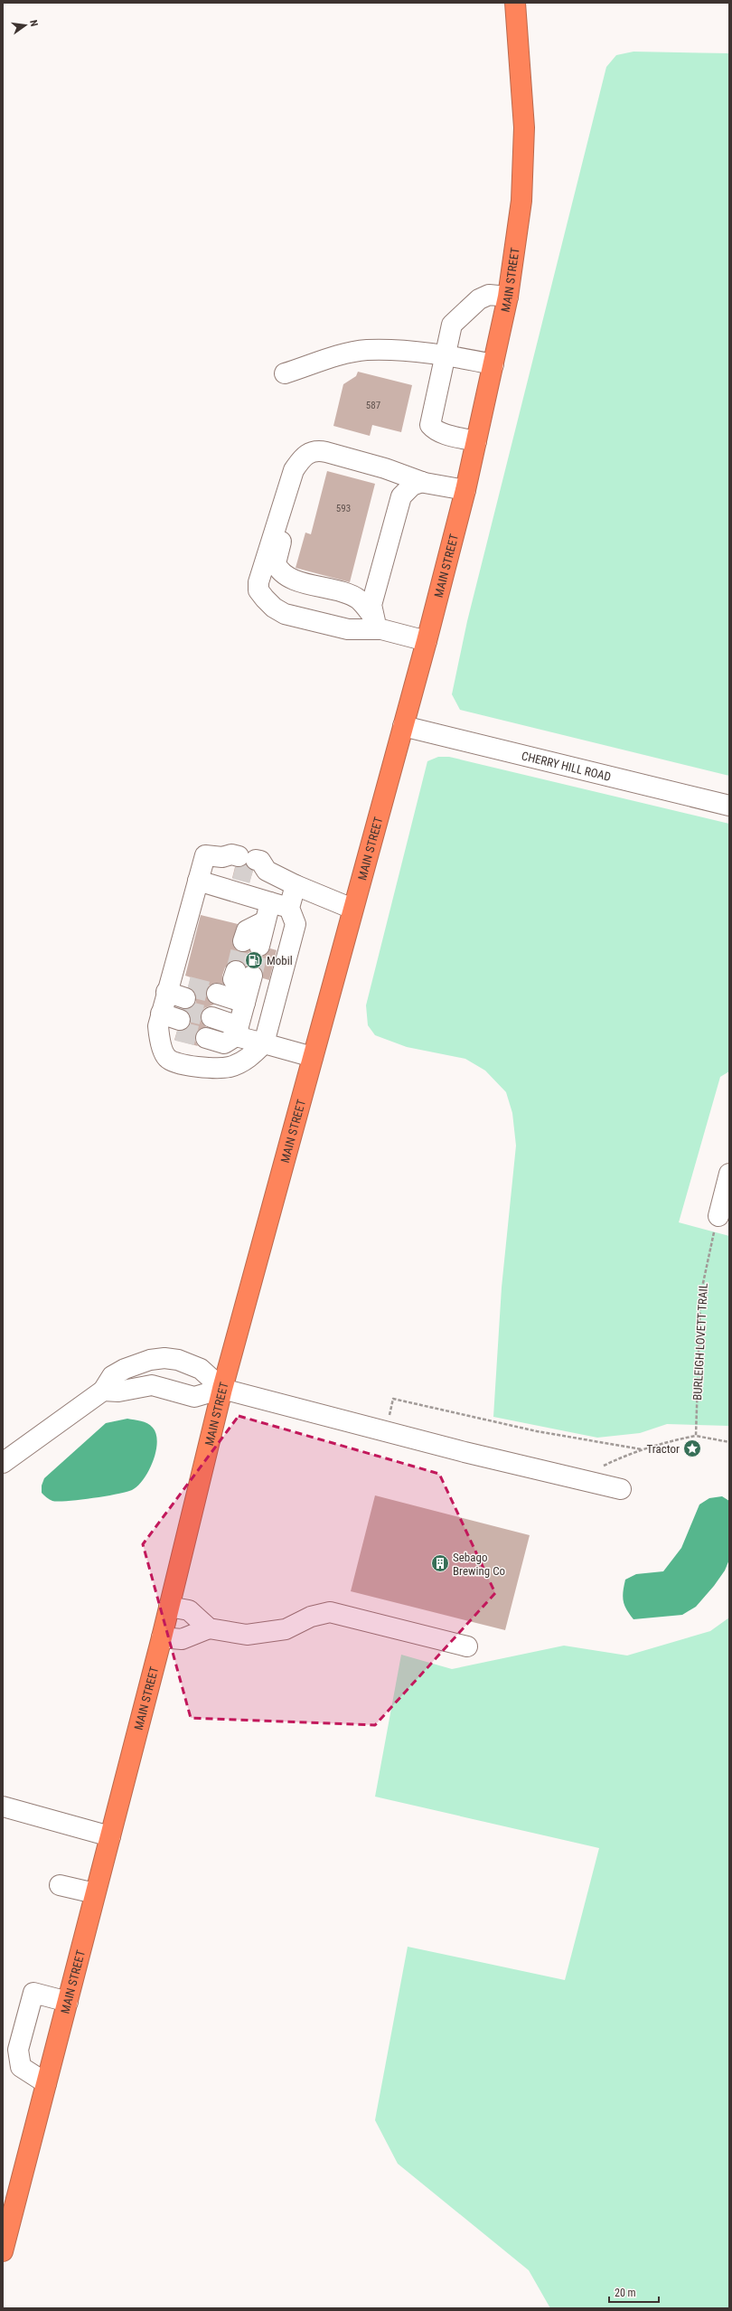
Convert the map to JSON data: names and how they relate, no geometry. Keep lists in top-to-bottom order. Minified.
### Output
{"streets":{"highway":["MAIN STREET"],"street":["CHERRY HILL ROAD"],"path":["BURLEIGH LOVETT TRAIL"]},"crossings":[["MAIN STREET","CHERRY HILL ROAD"]],"places":{"fuel station":["Mobil"],"place":["Tractor"],"building":["Sebago Brewing Co"]},"house_numbers":["587","593"],"scale_bar":"20 m","north":"right"}
